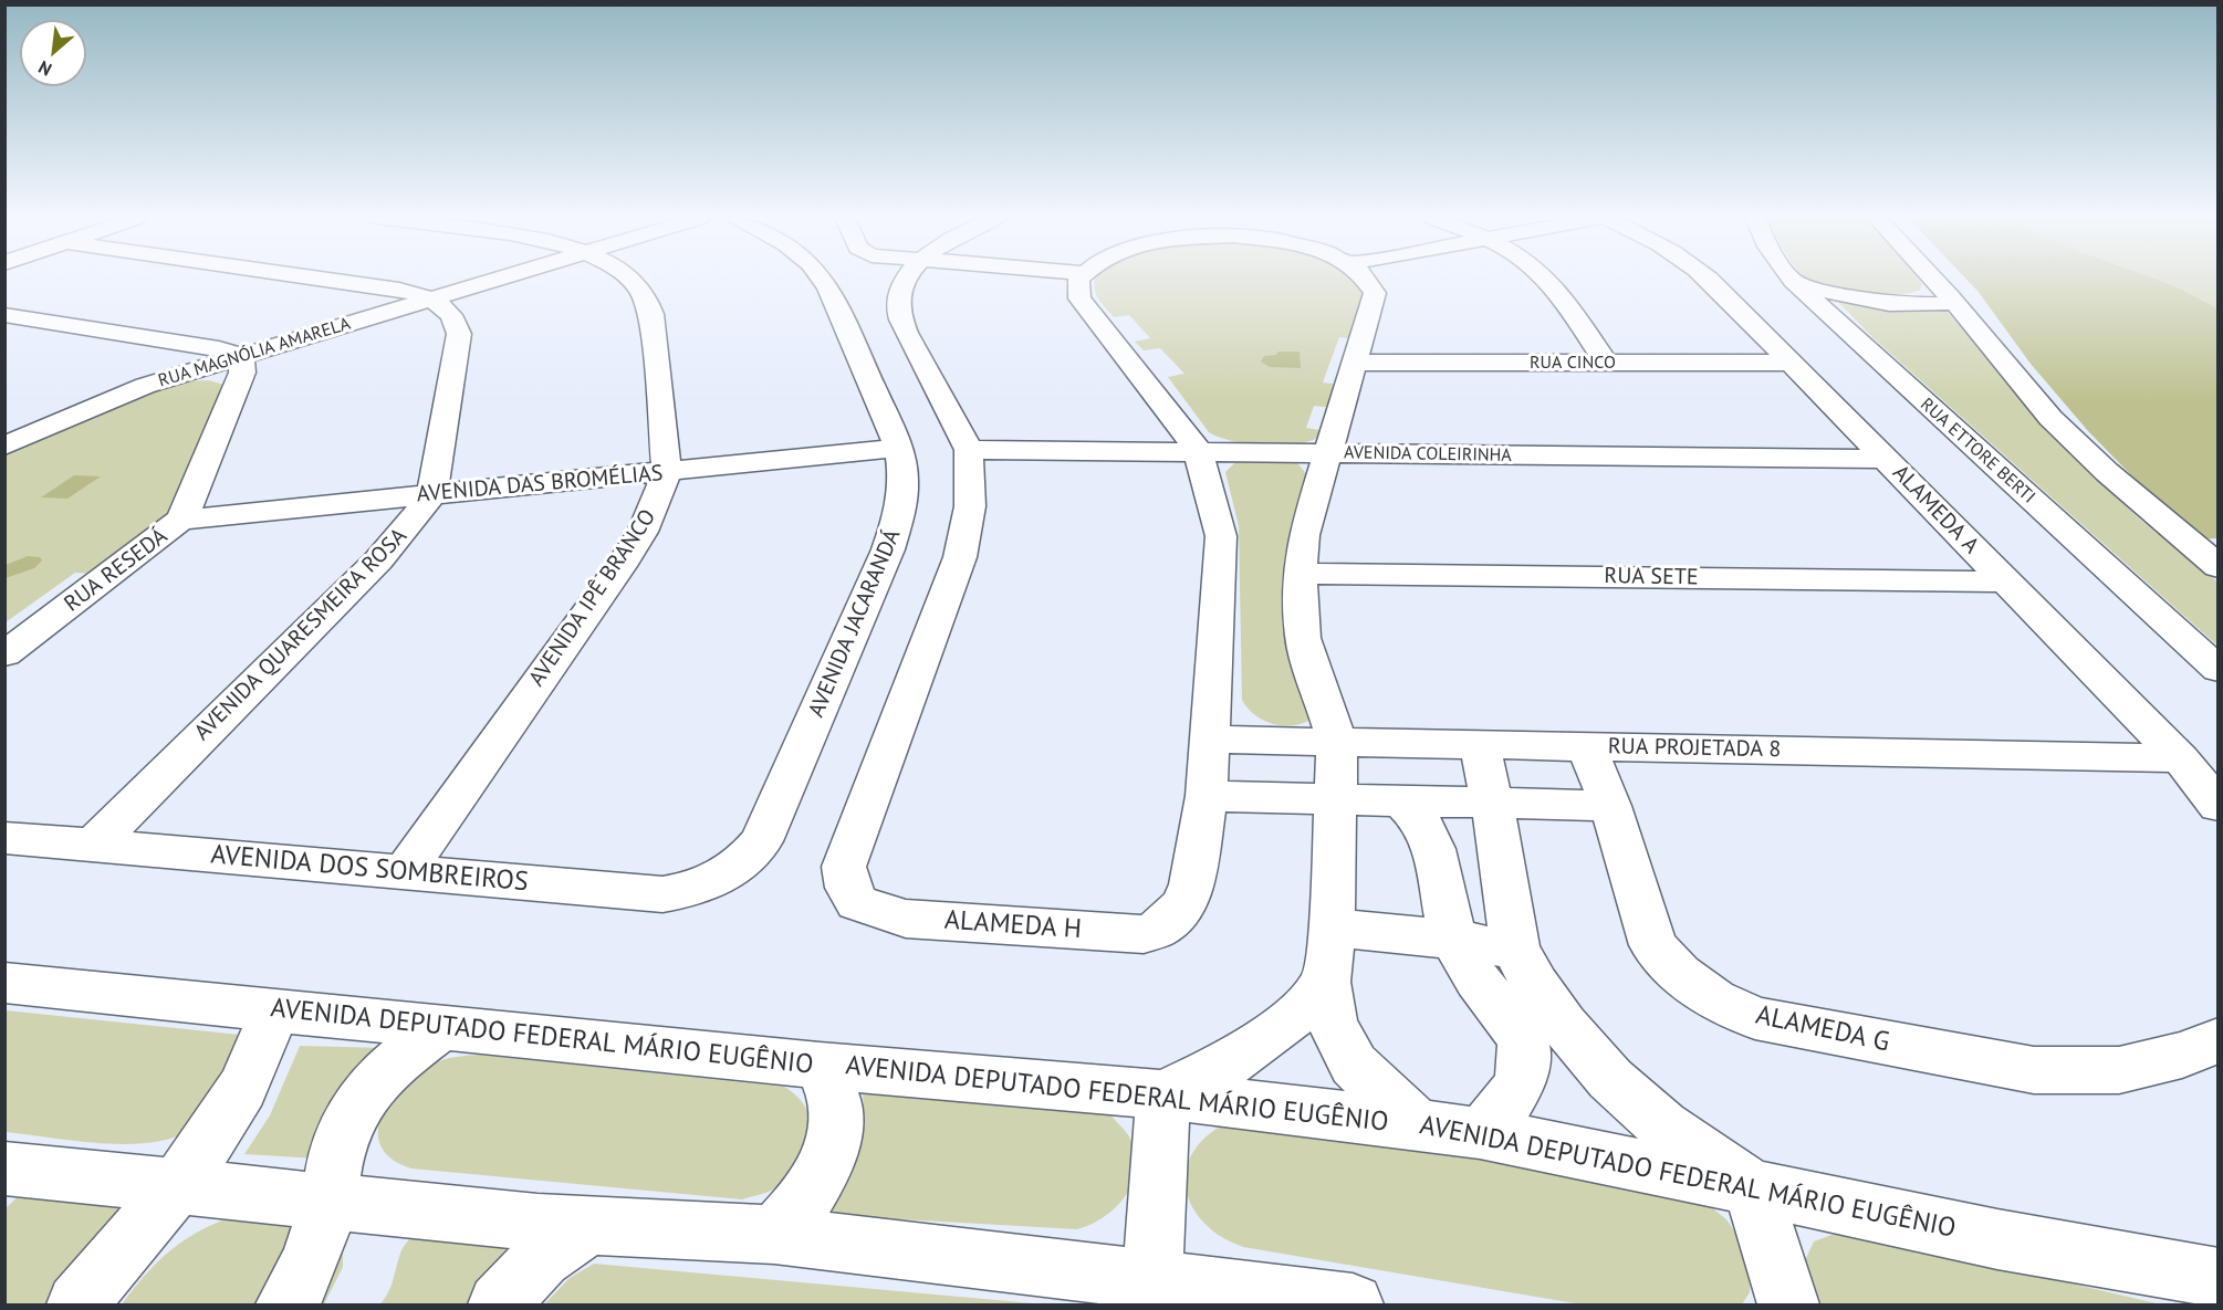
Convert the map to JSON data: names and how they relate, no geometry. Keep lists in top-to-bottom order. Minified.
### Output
{"streets":{"street":["RUA MAGNÓLIA AMARELA","RUA CINCO","RUA ETTORE BERTI","AVENIDA COLEIRINHA","AVENIDA DAS BROMÉLIAS","ALAMEDA A","RUA RESEDÁ","RUA SETE","AVENIDA IPÊ BRANCO","AVENIDA JACARANDÁ","AVENIDA QUARESMEIRA ROSA","RUA PROJETADA 8","AVENIDA DOS SOMBREIROS","ALAMEDA H","ALAMEDA G","AVENIDA DEPUTADO FEDERAL MÁRIO EUGÊNIO"]},"crossings":[["RUA MAGNÓLIA AMARELA","RUA RESEDÁ"],["RUA MAGNÓLIA AMARELA","AVENIDA QUARESMEIRA ROSA"],["RUA CINCO","ALAMEDA A"],["AVENIDA COLEIRINHA","ALAMEDA A"],["AVENIDA COLEIRINHA","ALAMEDA H"],["AVENIDA DAS BROMÉLIAS","RUA RESEDÁ"],["AVENIDA DAS BROMÉLIAS","AVENIDA IPÊ BRANCO"],["AVENIDA DAS BROMÉLIAS","AVENIDA JACARANDÁ"],["AVENIDA DAS BROMÉLIAS","AVENIDA QUARESMEIRA ROSA"],["ALAMEDA A","RUA SETE"],["ALAMEDA A","RUA PROJETADA 8"],["AVENIDA IPÊ BRANCO","AVENIDA DOS SOMBREIROS"],["AVENIDA JACARANDÁ","AVENIDA DOS SOMBREIROS"],["AVENIDA QUARESMEIRA ROSA","AVENIDA DOS SOMBREIROS"],["RUA PROJETADA 8","ALAMEDA G"]],"north":"bottom left"}
